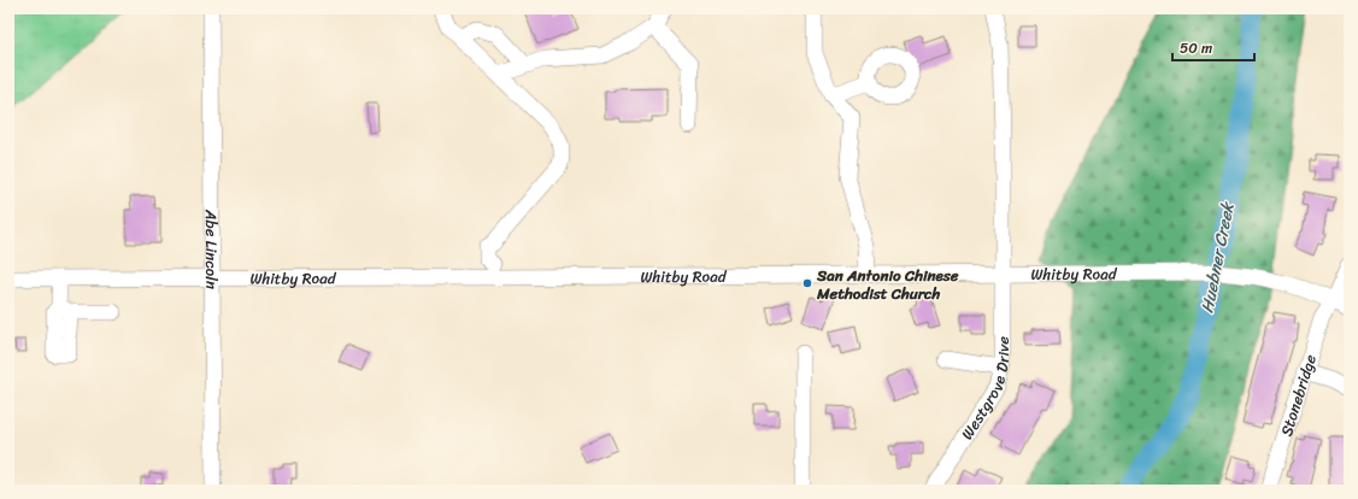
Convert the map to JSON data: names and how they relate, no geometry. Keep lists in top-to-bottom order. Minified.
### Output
{"streets":{"street":["Abe Lincoln","Whitby Road","Westgrove Drive","Stonebridge"]},"crossings":[["Abe Lincoln","Whitby Road"],["Whitby Road","Westgrove Drive"],["Whitby Road","Stonebridge"]],"water":["Huebner Creek"],"places":["San Antonio Chinese Methodist Church"],"scale_bar":"50 m"}
